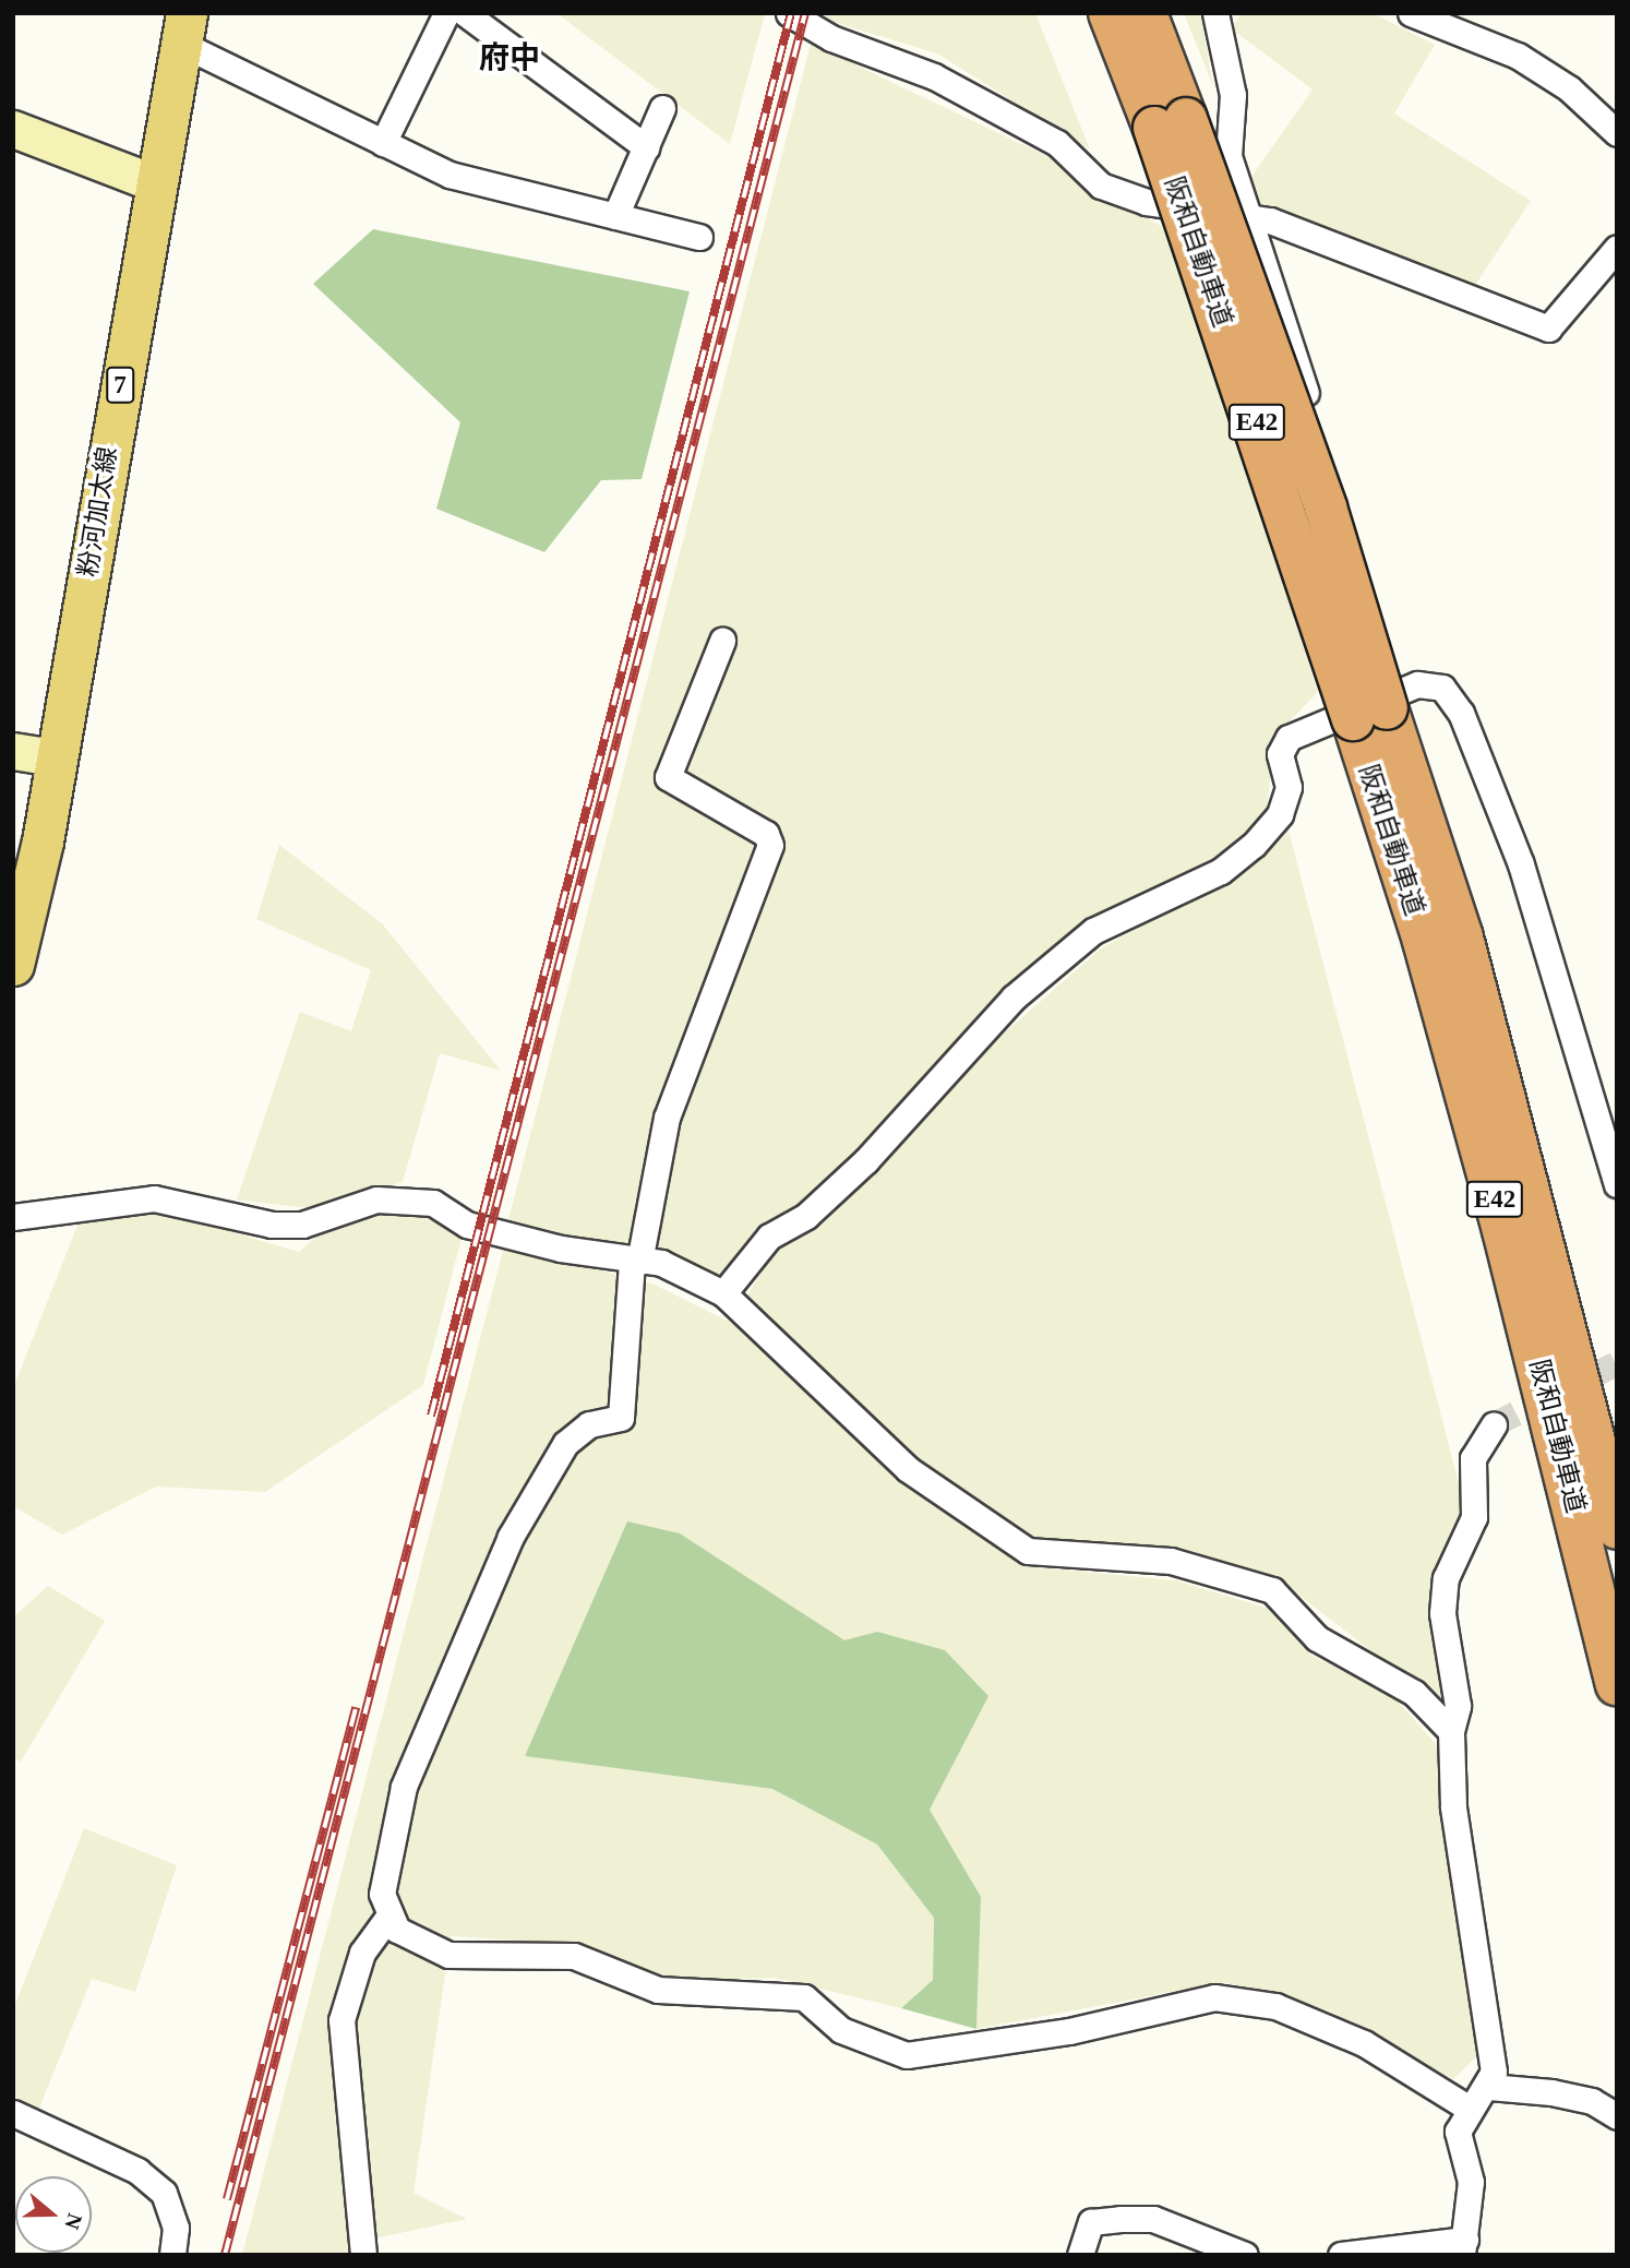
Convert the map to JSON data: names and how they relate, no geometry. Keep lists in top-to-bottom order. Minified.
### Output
{"streets":{"highway":["阪和自動車道","E42"],"main road":["7","粉河加太線"]},"districts":["府中"],"north":"right"}
